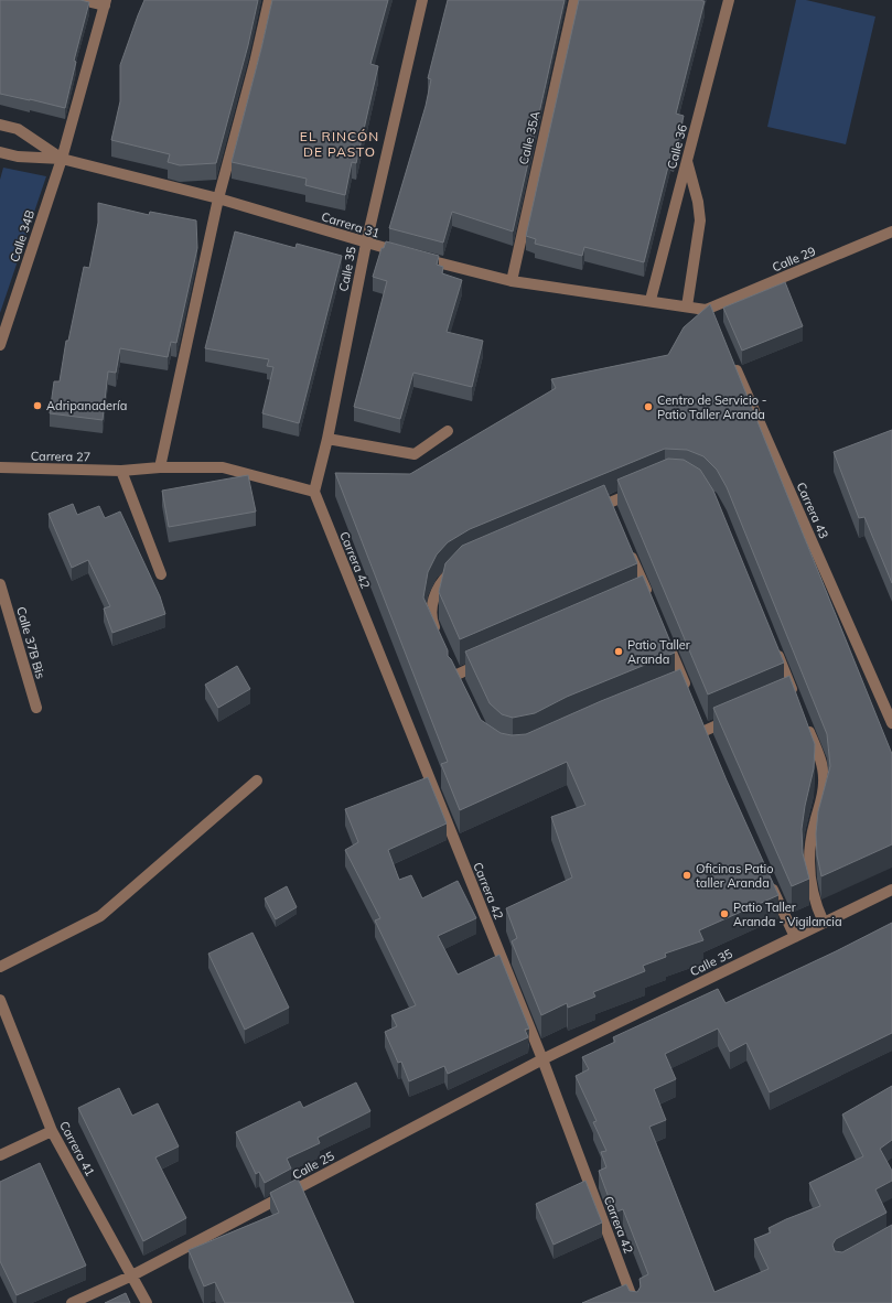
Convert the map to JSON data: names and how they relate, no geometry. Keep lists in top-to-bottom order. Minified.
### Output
{"streets":{"street":["Calle 35A","Calle 36","Carrera 31","Calle 34B","Calle 29","Calle 35","Carrera 27","Carrera 43","Carrera 42","Calle 37B Bis","Carrera 41","Calle 25"]},"crossings":[["Calle 35A","Carrera 31"],["Calle 36","Carrera 31"],["Carrera 31","Calle 34B"],["Carrera 31","Calle 29"],["Carrera 31","Calle 35"],["Calle 35","Carrera 27"],["Calle 35","Carrera 42"],["Calle 35","Calle 25"],["Carrera 27","Carrera 42"],["Carrera 42","Calle 25"],["Carrera 41","Calle 25"]],"districts":["EL RINCÓN DE PASTO"],"places":["Adripanadería","Centro de Servicio - Patio Taller Aranda","Patio Taller Aranda","Oficinas Patio taller Aranda","Patio Taller Aranda - Vigilancia"]}
